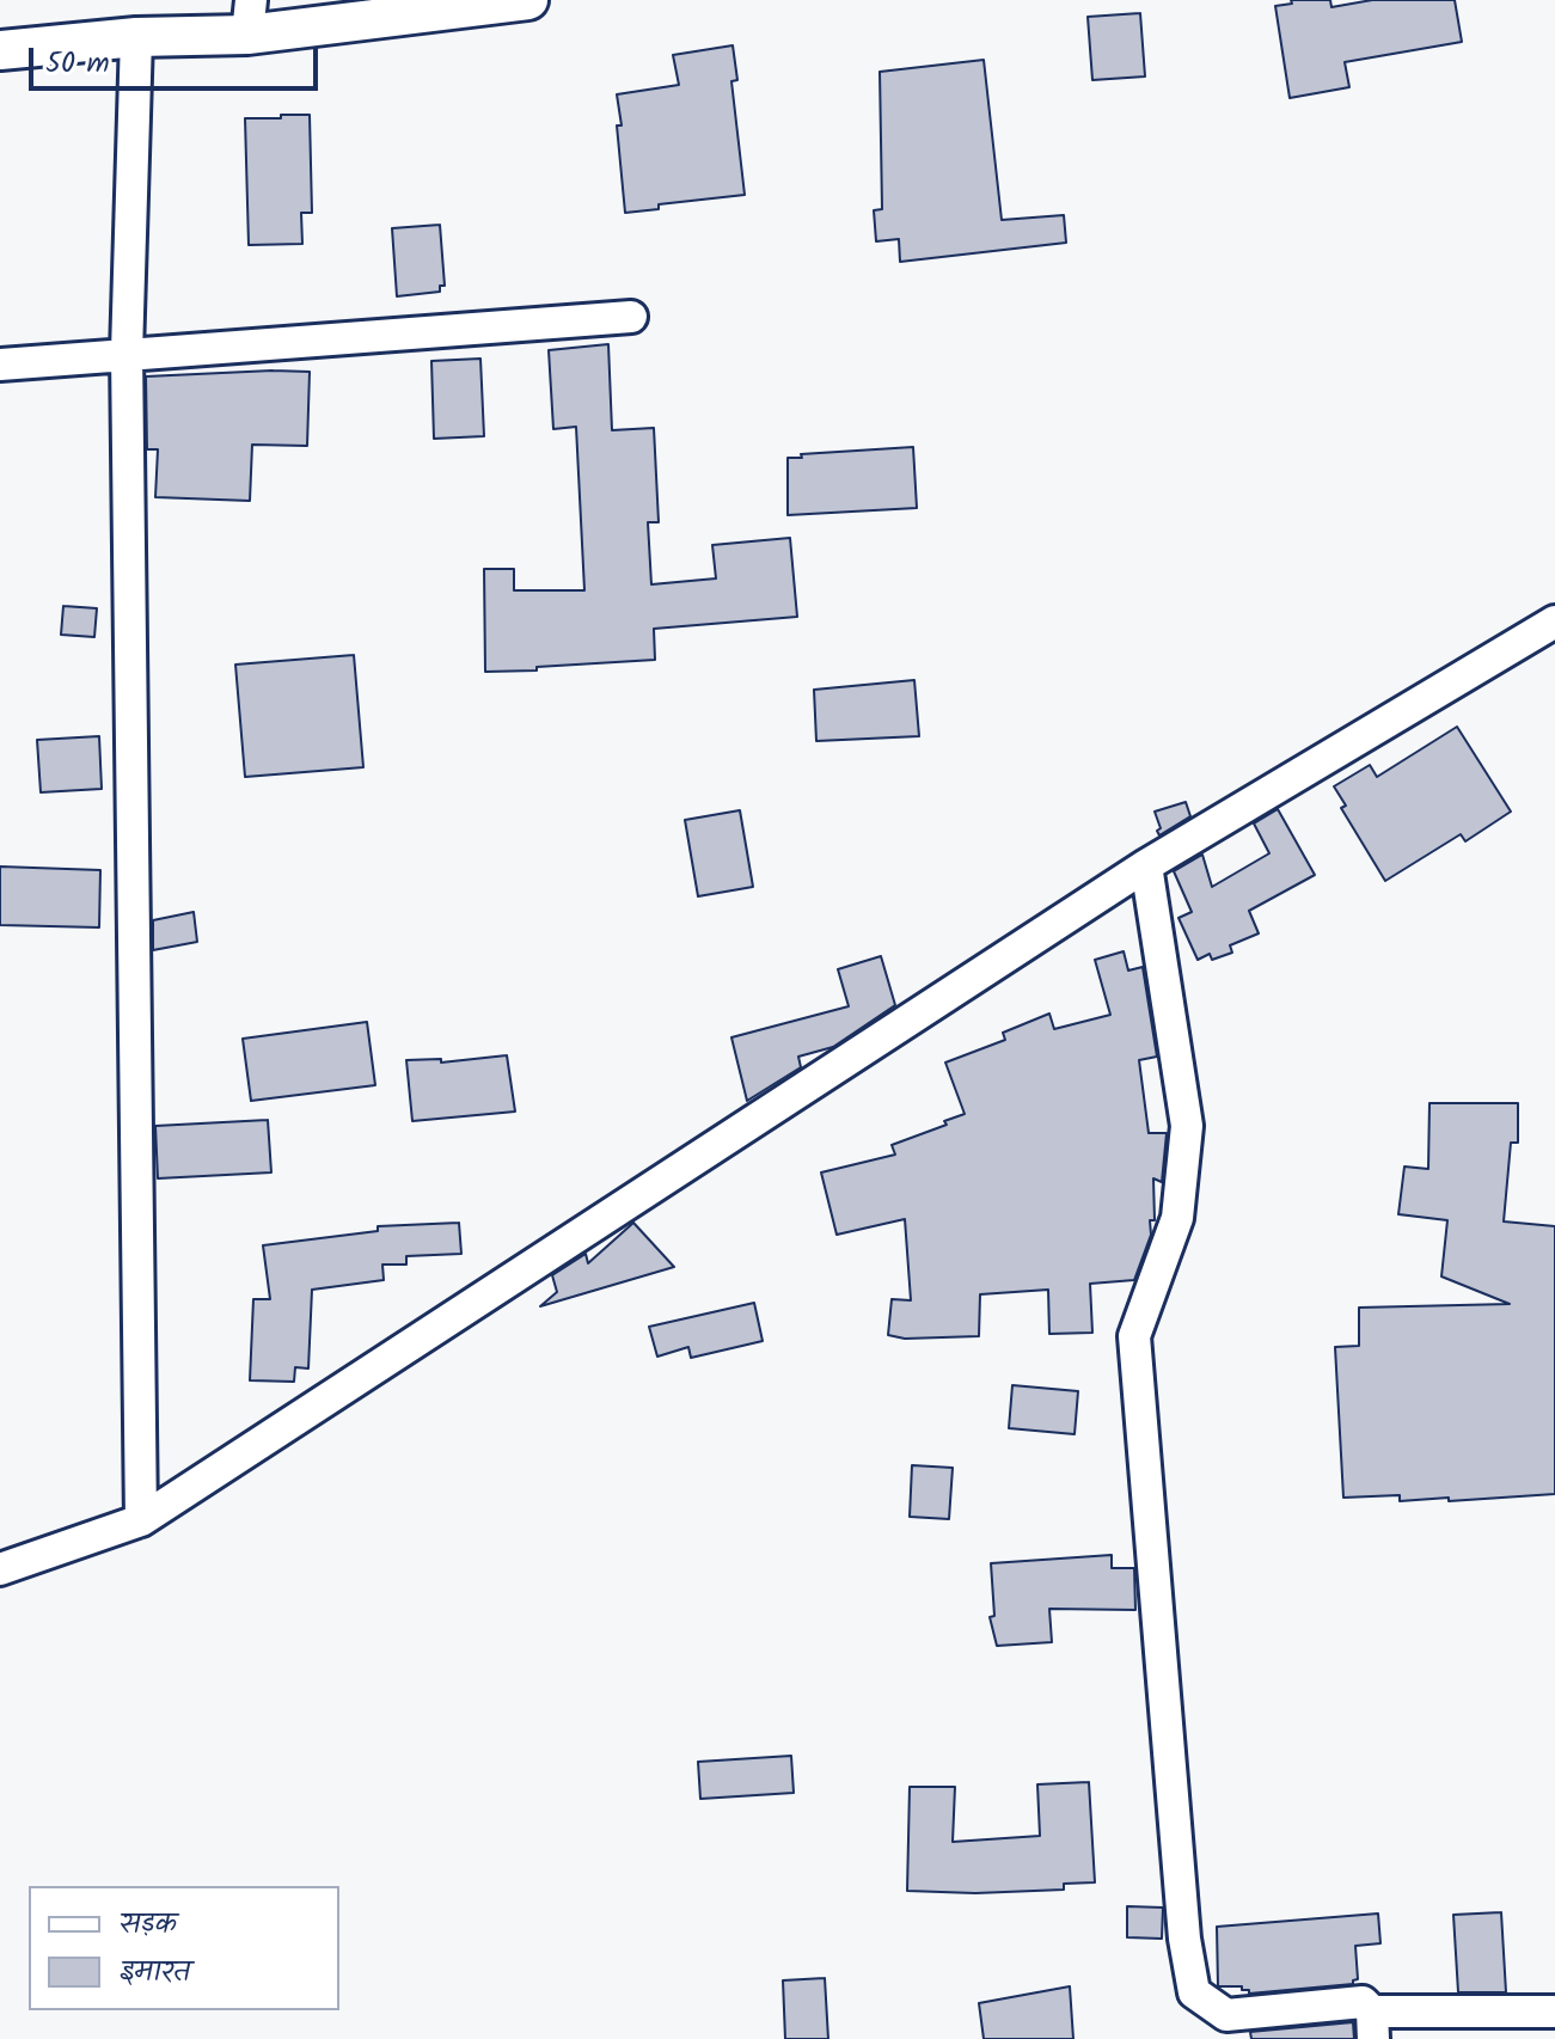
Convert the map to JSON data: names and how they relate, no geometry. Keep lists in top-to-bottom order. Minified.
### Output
{"legend":["सड़क","इमारत"],"scale_bar":"50 m"}
